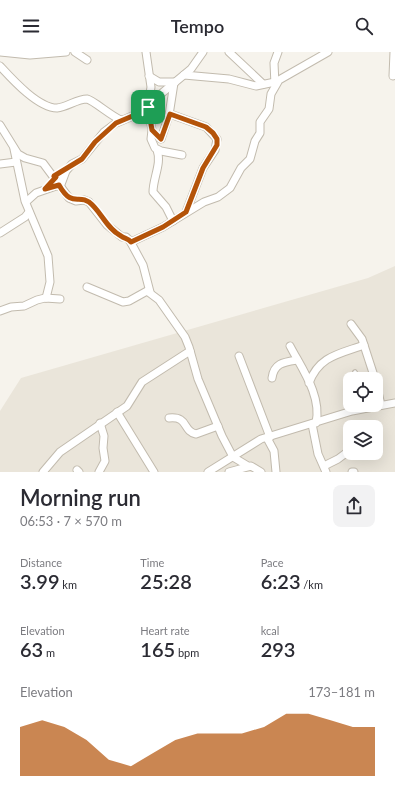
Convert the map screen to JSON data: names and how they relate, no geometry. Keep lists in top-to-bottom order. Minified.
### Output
{"page":{"header":"Tempo","heading":["Morning run","06:53 · 7 × 570 m"],"stats":[["Distance","3.99 km"],["Time","25:28"],["Pace","6:23 /km"],["Elevation","63 m"],["Heart rate","165 bpm"],["kcal","293"]],"chart":["Elevation","173–181 m"]}}
